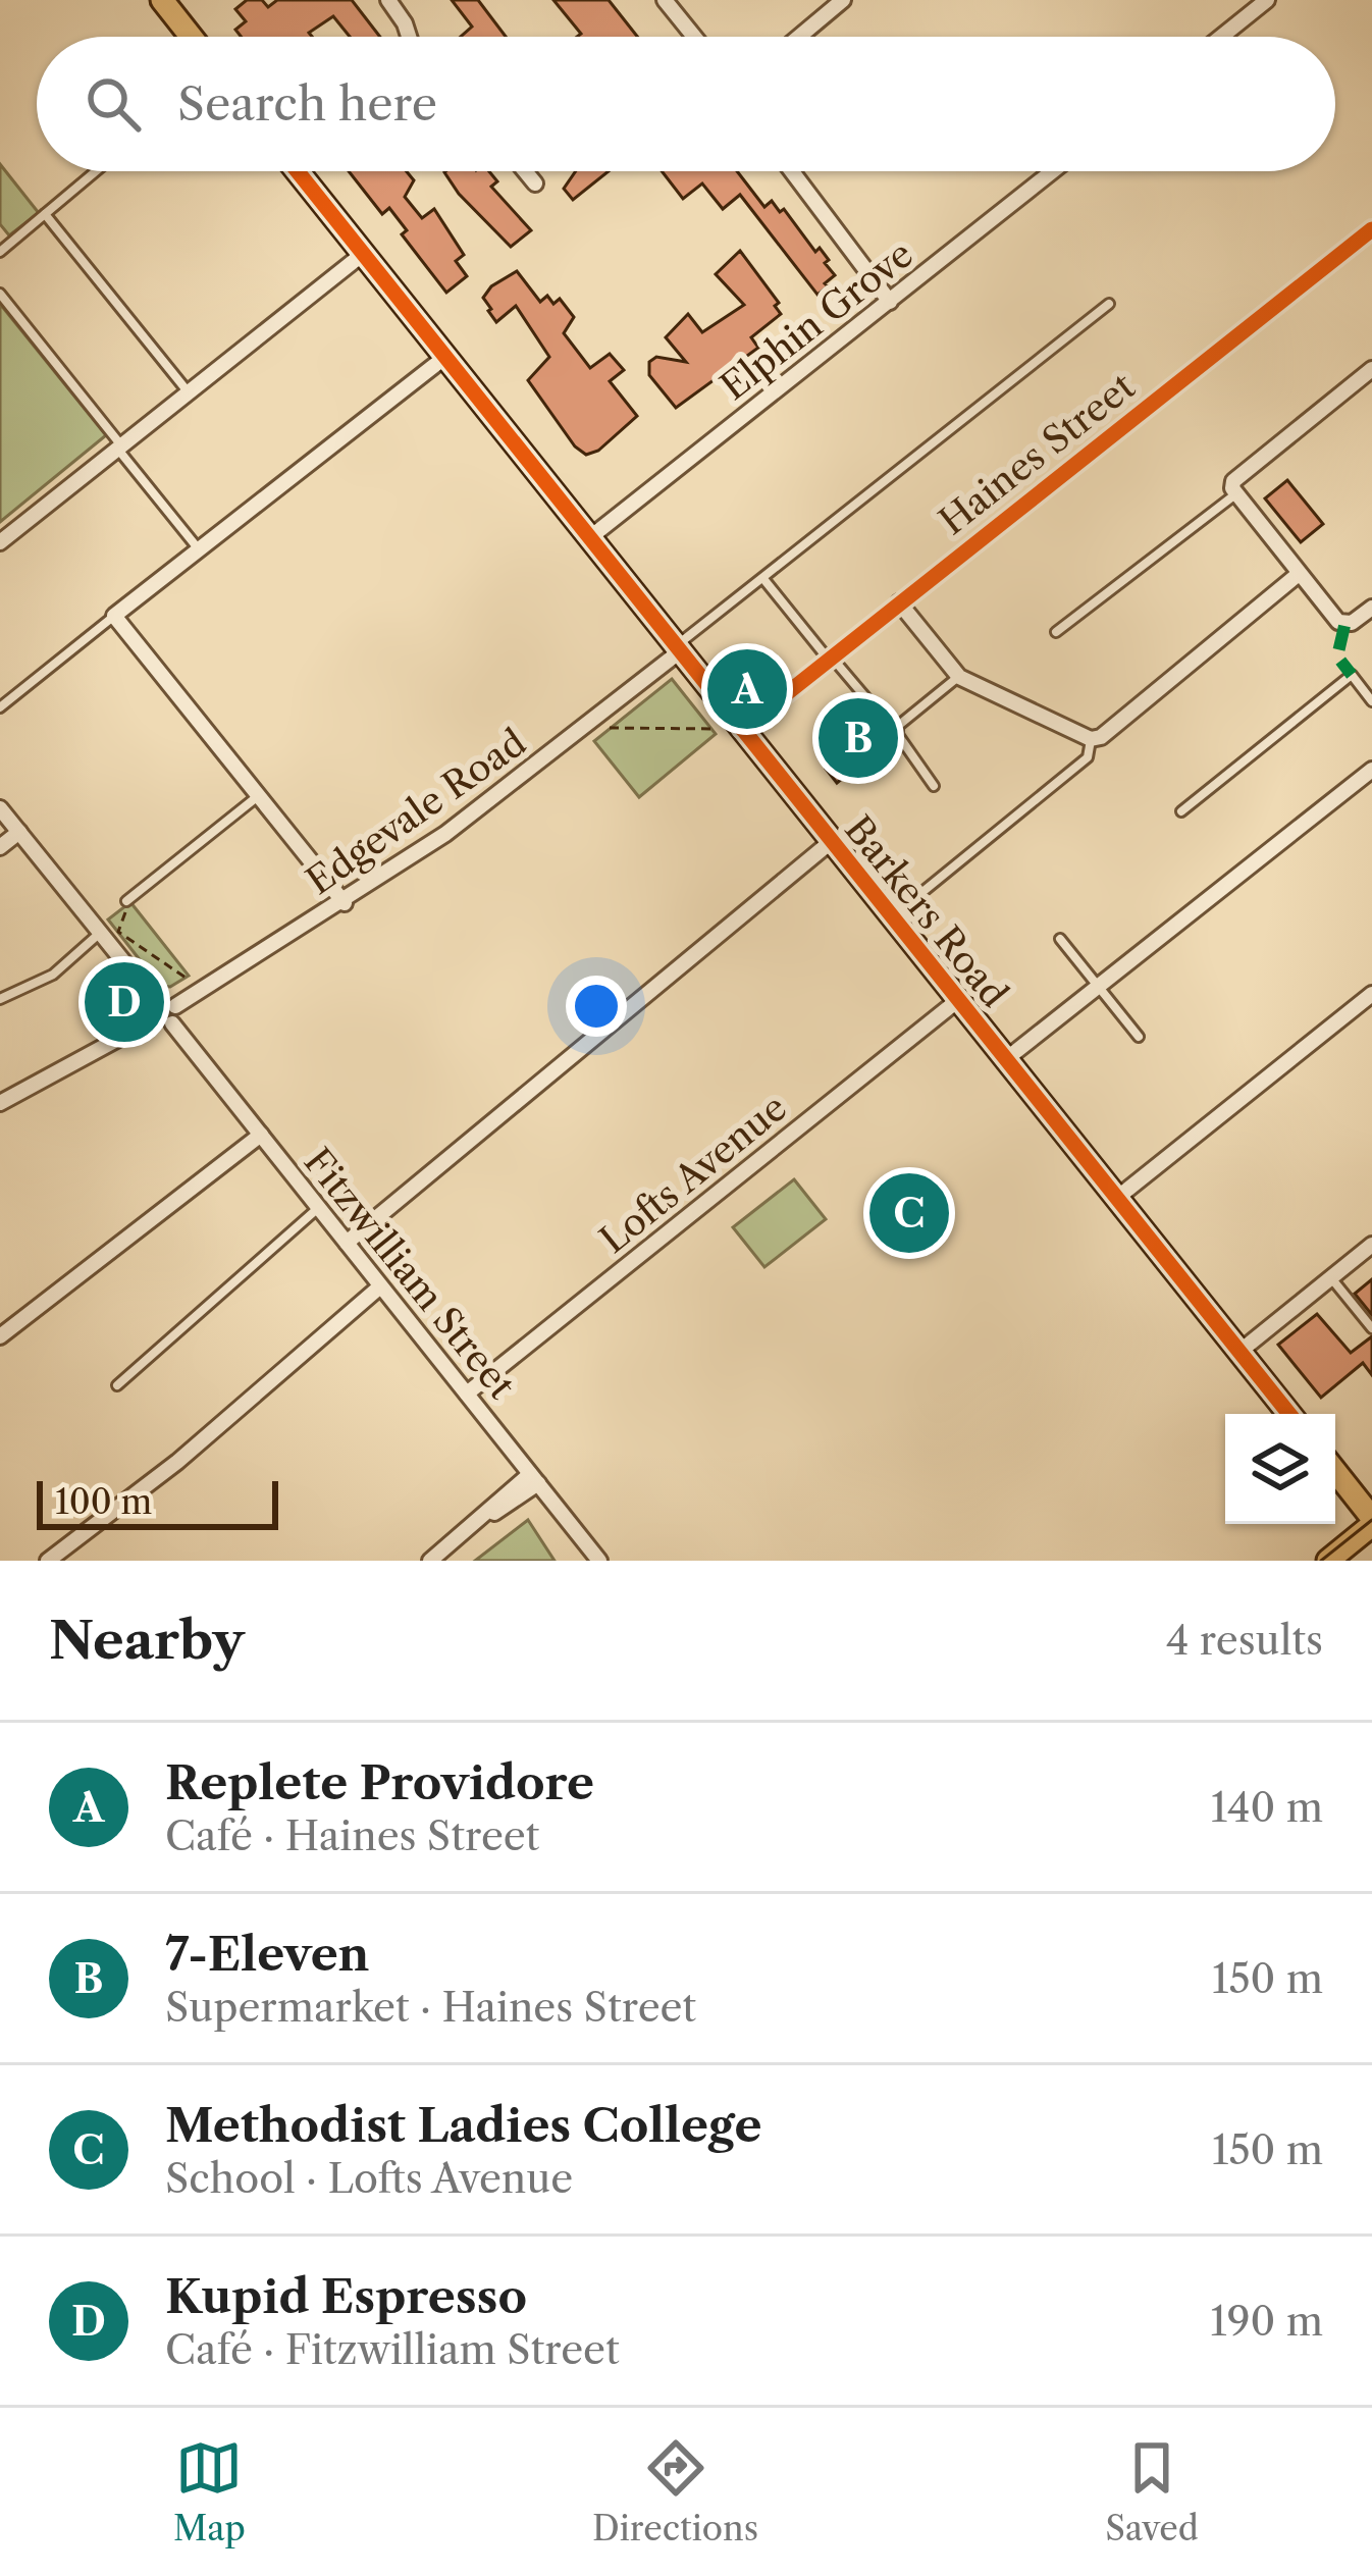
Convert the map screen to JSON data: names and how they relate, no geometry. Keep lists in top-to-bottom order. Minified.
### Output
{"streets":{"main road":["Barkers Road"],"street":["Elphin Grove","Haines Street","Edgevale Road","Lofts Avenue","Fitzwilliam Street"]},"crossings":[["Elphin Grove","Barkers Road"],["Haines Street","Barkers Road"],["Edgevale Road","Barkers Road"],["Barkers Road","Lofts Avenue"],["Lofts Avenue","Fitzwilliam Street"]],"scale_bar":"100 m","page":{"search":"Search here","pins":["A","B","D","C"],"scale":"100 m","heading":["Nearby","4 results"],"list":[{"mark":"A","name":"Replete Providore","note":"Café · Haines Street","value":"140 m"},{"mark":"B","name":"7-Eleven","note":"Supermarket · Haines Street","value":"150 m"},{"mark":"C","name":"Methodist Ladies College","note":"School · Lofts Avenue","value":"150 m"},{"mark":"D","name":"Kupid Espresso","note":"Café · Fitzwilliam Street","value":"190 m"}],"nav":["Map","Directions","Saved"]}}
